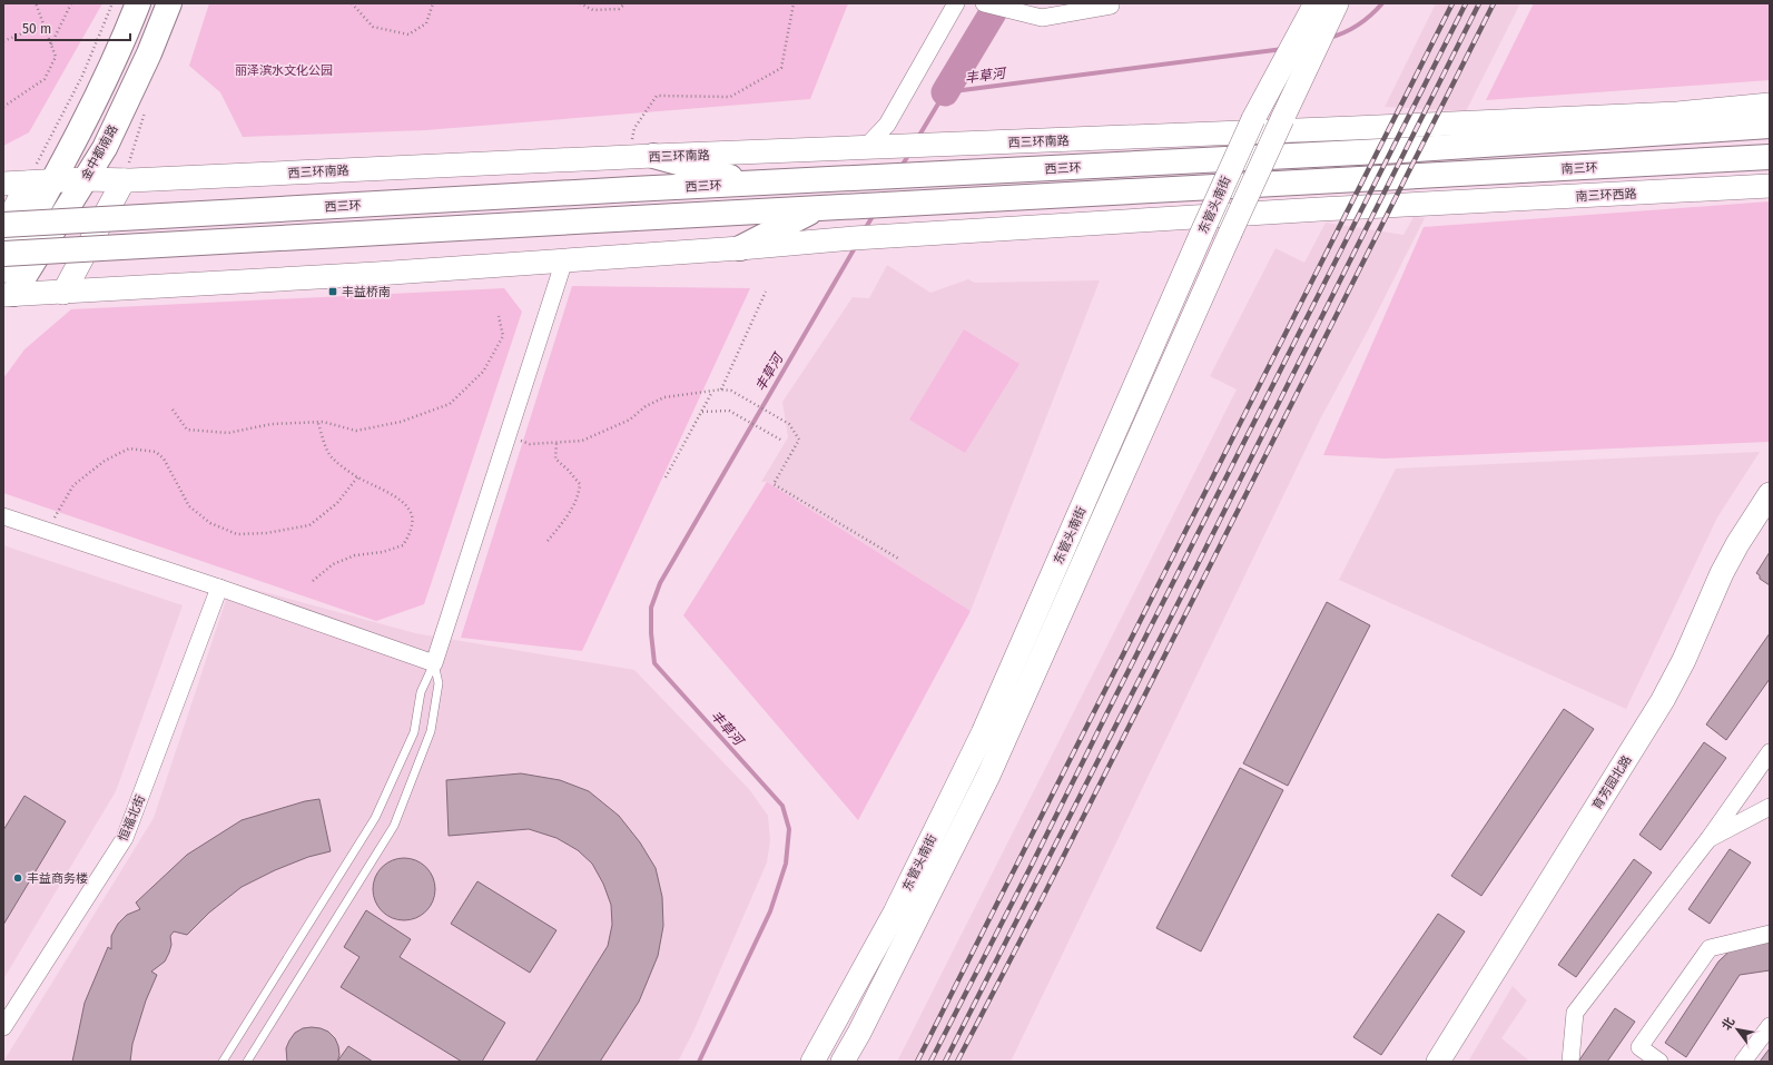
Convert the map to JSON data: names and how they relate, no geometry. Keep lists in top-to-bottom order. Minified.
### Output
{"streets":{"main road":["金中都南路","西三环","南三环"],"street":["西三环南路","南三环西路","东管头南街","育芳园北路","恒福北街"]},"crossings":[["西三环南路","金中都南路"]],"water":["丰草河"],"parks":["丽泽滨水文化公园"],"places":{"transit":["丰益桥南"],"other":["丰益商务楼"]},"scale_bar":"50 m","north":"top left"}
